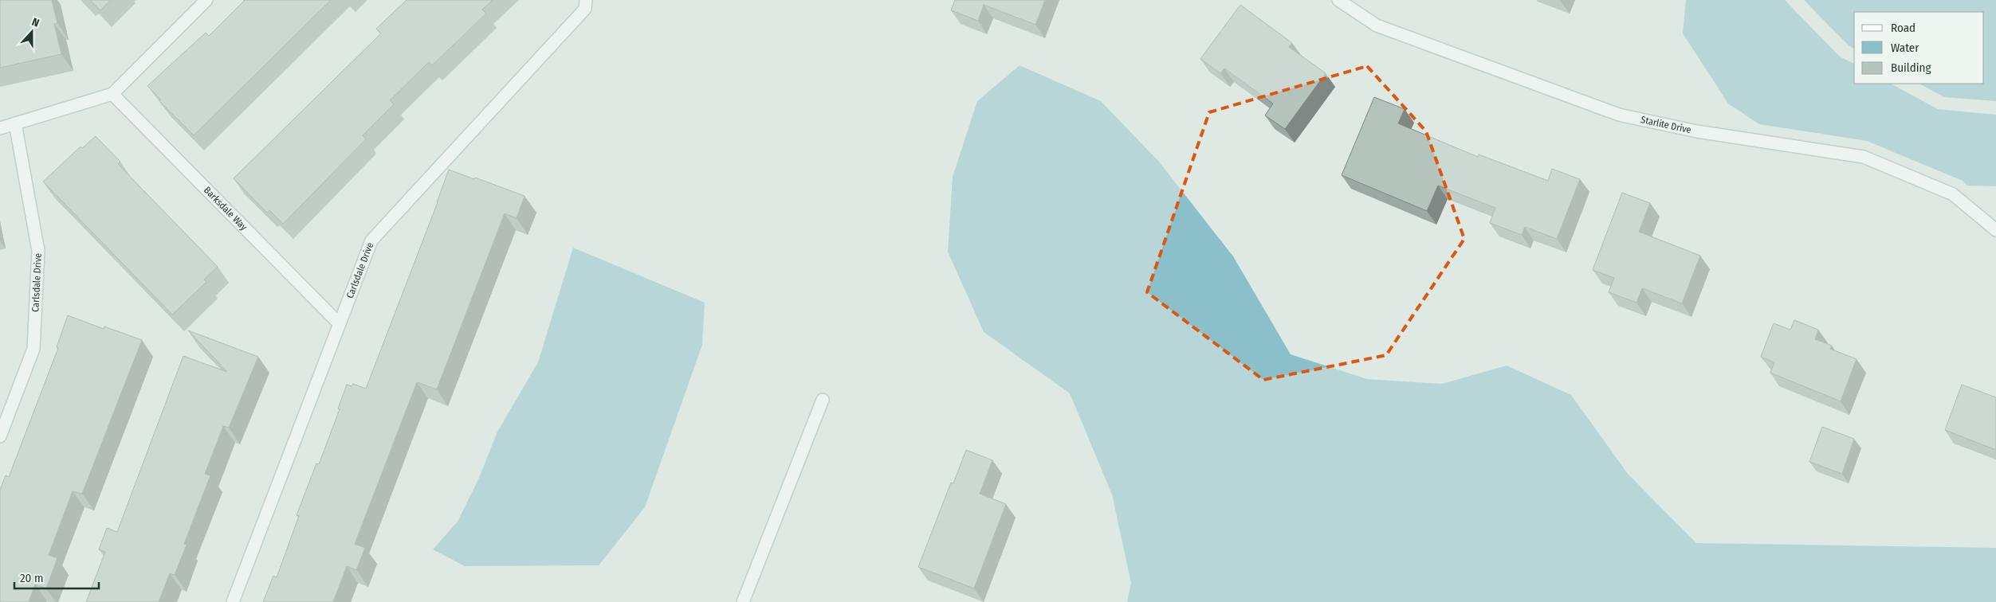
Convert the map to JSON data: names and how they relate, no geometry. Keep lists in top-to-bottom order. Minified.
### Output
{"streets":{"street":["Starlite Drive","Barksdale Way","Carlsdale Drive"]},"crossings":[["Barksdale Way","Carlsdale Drive"]],"legend":["Road","Water","Building"],"scale_bar":"20 m","north":"top"}
